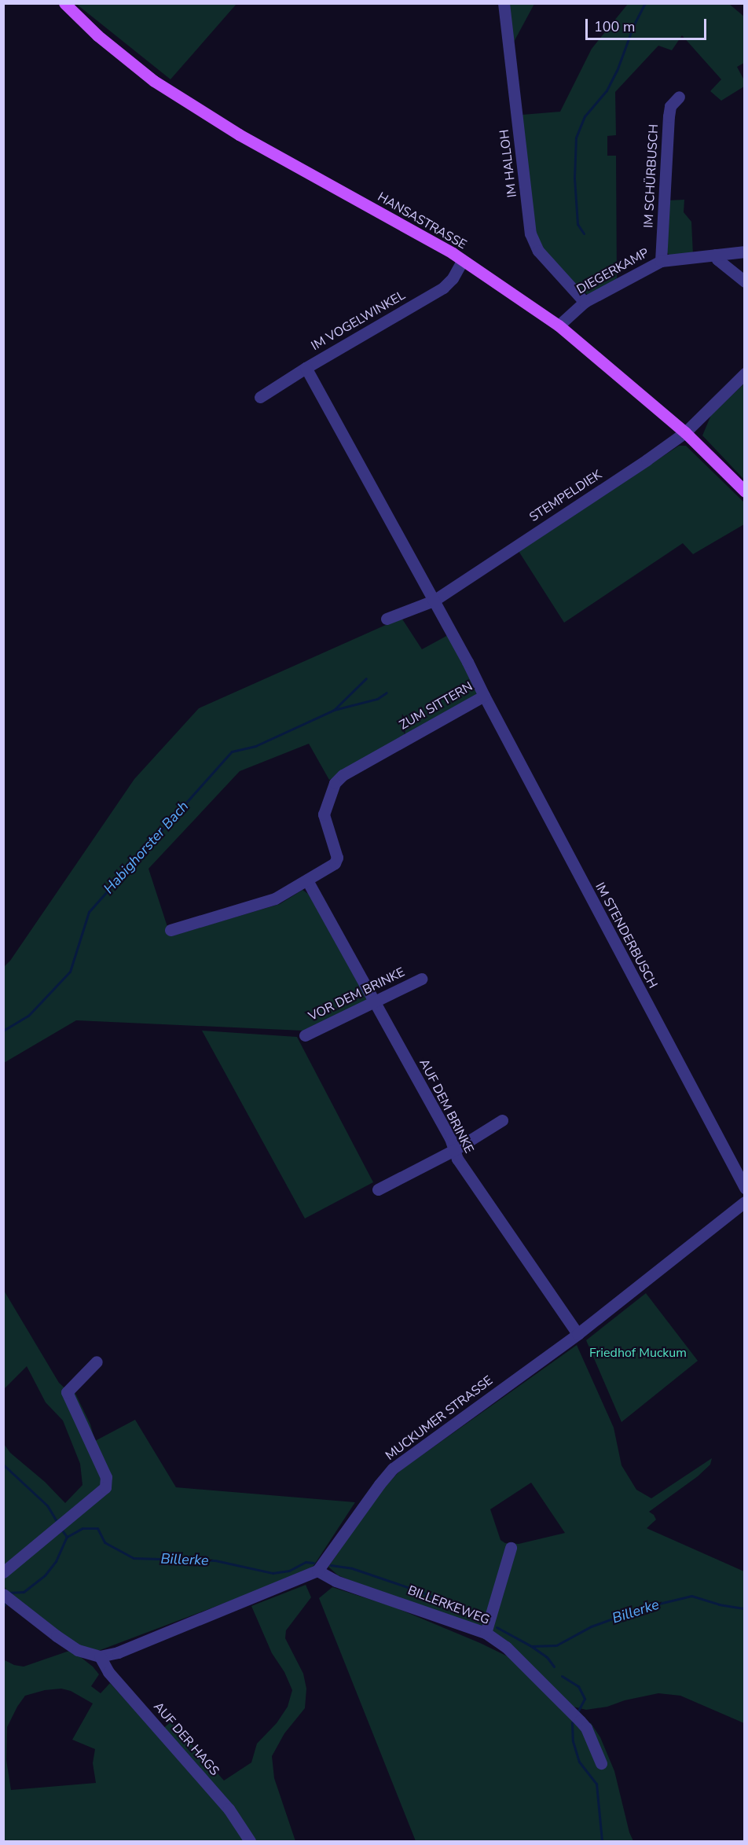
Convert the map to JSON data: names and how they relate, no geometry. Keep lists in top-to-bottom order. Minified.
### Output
{"streets":{"main road":["HANSASTRASSE"],"street":["IM HALLOH","IM SCHÜRBUSCH","DIEGERKAMP","IM VOGELWINKEL","STEMPELDIEK","ZUM SITTERN","IM STENDERBUSCH","VOR DEM BRINKE","AUF DEM BRINKE","MUCKUMER STRASSE","BILLERKEWEG","AUF DER HAGS"]},"crossings":[["IM HALLOH","DIEGERKAMP"],["IM SCHÜRBUSCH","DIEGERKAMP"],["HANSASTRASSE","DIEGERKAMP"],["HANSASTRASSE","IM VOGELWINKEL"],["HANSASTRASSE","STEMPELDIEK"],["IM VOGELWINKEL","ZUM SITTERN"],["STEMPELDIEK","ZUM SITTERN"],["ZUM SITTERN","IM STENDERBUSCH"],["ZUM SITTERN","AUF DEM BRINKE"],["VOR DEM BRINKE","AUF DEM BRINKE"],["AUF DEM BRINKE","MUCKUMER STRASSE"],["MUCKUMER STRASSE","BILLERKEWEG"]],"water":["Habighorster Bach","Billerke"],"parks":["Friedhof Muckum"],"scale_bar":"100 m"}
